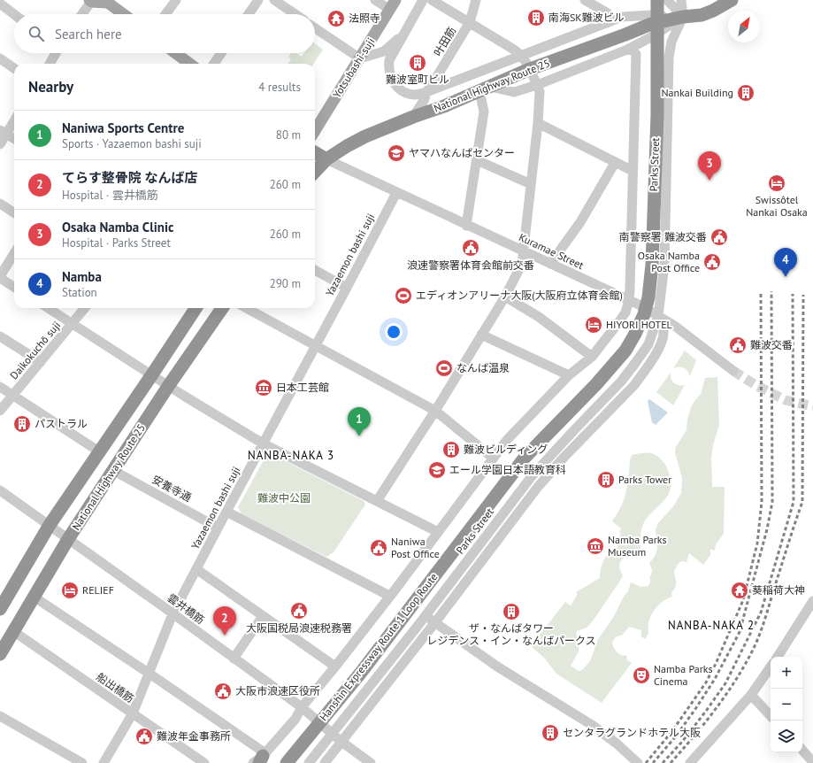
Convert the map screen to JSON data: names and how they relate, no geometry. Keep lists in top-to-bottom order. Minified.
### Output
{"streets":{"highway":["National Highway Route 25","Hanshin Expressway Route 1 Loop Route"],"main road":["Yotsubashi-suji"],"street":["叶田筋","Parks Street","Kuramae Street","Yazaemon bashi suji","Daikokuchō suji","安養寺通","雲井橋筋","船出橋筋"]},"crossings":[["叶田筋","National Highway Route 25"],["National Highway Route 25","Parks Street"],["National Highway Route 25","Kuramae Street"],["National Highway Route 25","安養寺通"],["National Highway Route 25","雲井橋筋"],["National Highway Route 25","船出橋筋"],["Parks Street","Kuramae Street"],["Parks Street","雲井橋筋"],["Kuramae Street","Yazaemon bashi suji"],["Yazaemon bashi suji","安養寺通"],["Yazaemon bashi suji","雲井橋筋"],["Yazaemon bashi suji","船出橋筋"]],"districts":["NANBA-NAKA 3","NANBA-NAKA 2"],"parks":["難波中公園"],"places":{"building":["南海SK難波ビル","難波室町ビル","Nankai Building","パストラル","難波ビルディング","Parks Tower","ザ・なんばタワー レジデンス・イン・なんばパークス","センタラグランドホテル大阪"],"temple":["法照寺","葵稲荷大神"],"school or university":["ヤマハなんばセンター","エール学園日本語教育科"],"hotel":["Swissôtel Nankai Osaka","HIYORI HOTEL","RELIEF"],"public building":["南警察署 難波交番","浪速警察署体育会館前交番","Osaka Namba Post Office","難波交番","Naniwa Post Office","大阪国税局浪速税務署","大阪市浪速区役所","難波年金事務所"],"sports":["エディオンアリーナ大阪(大阪府立体育会館)","なんば温泉"],"museum":["日本工芸館","Namba Parks Museum"],"theatre":["Namba Parks Cinema"]},"north":"top right","page":{"search":"Search here","heading":["Nearby","4 results"],"list":[{"mark":"1","name":"Naniwa Sports Centre","note":"Sports · Yazaemon bashi suji","value":"80 m"},{"mark":"2","name":"てらす整骨院 なんば店","note":"Hospital · 雲井橋筋","value":"260 m"},{"mark":"3","name":"Osaka Namba Clinic","note":"Hospital · Parks Street","value":"260 m"},{"mark":"4","name":"Namba","note":"Station","value":"290 m"}],"pins":["3","4","1","2"],"map_buttons":["+","−"]}}
